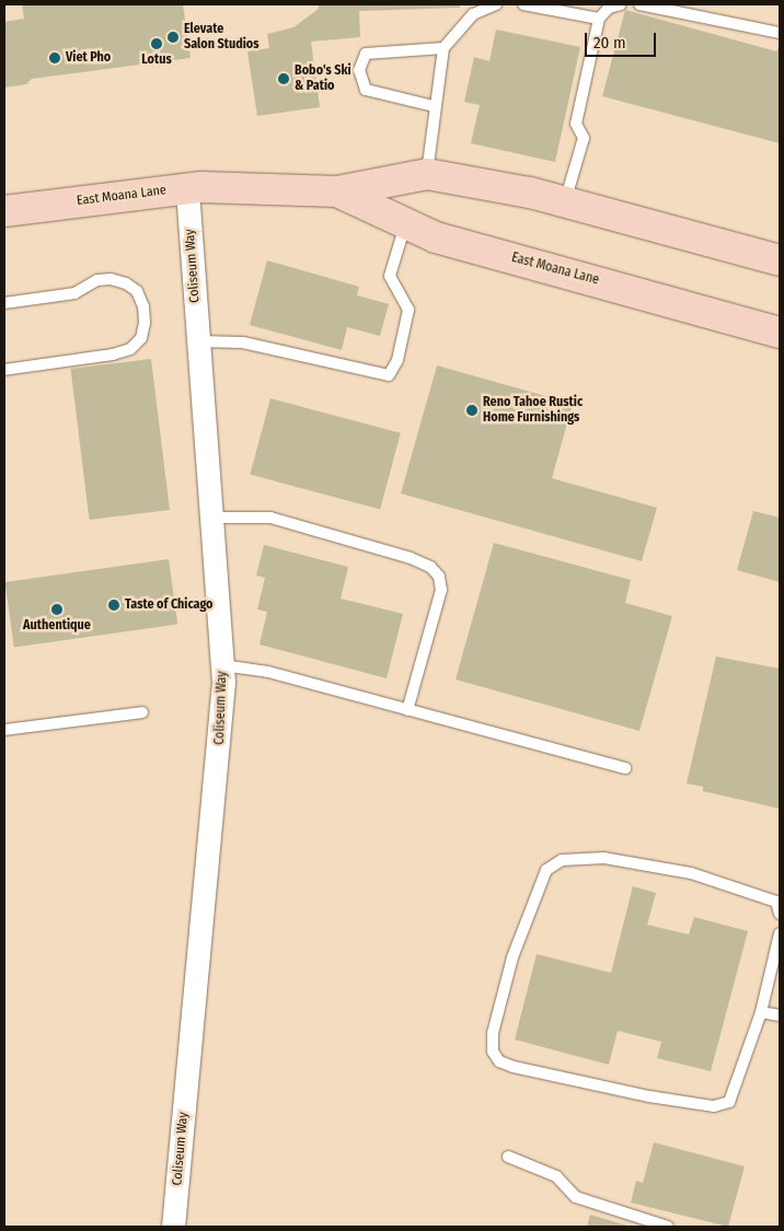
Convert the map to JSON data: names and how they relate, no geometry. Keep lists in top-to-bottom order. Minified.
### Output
{"streets":{"main road":["East Moana Lane"],"street":["Coliseum Way"]},"crossings":[["East Moana Lane","Coliseum Way"]],"places":["Elevate Salon Studios","Lotus","Viet Pho","Bobo's Ski & Patio","Reno Tahoe Rustic Home Furnishings","Taste of Chicago","Authentique"],"scale_bar":"20 m"}
